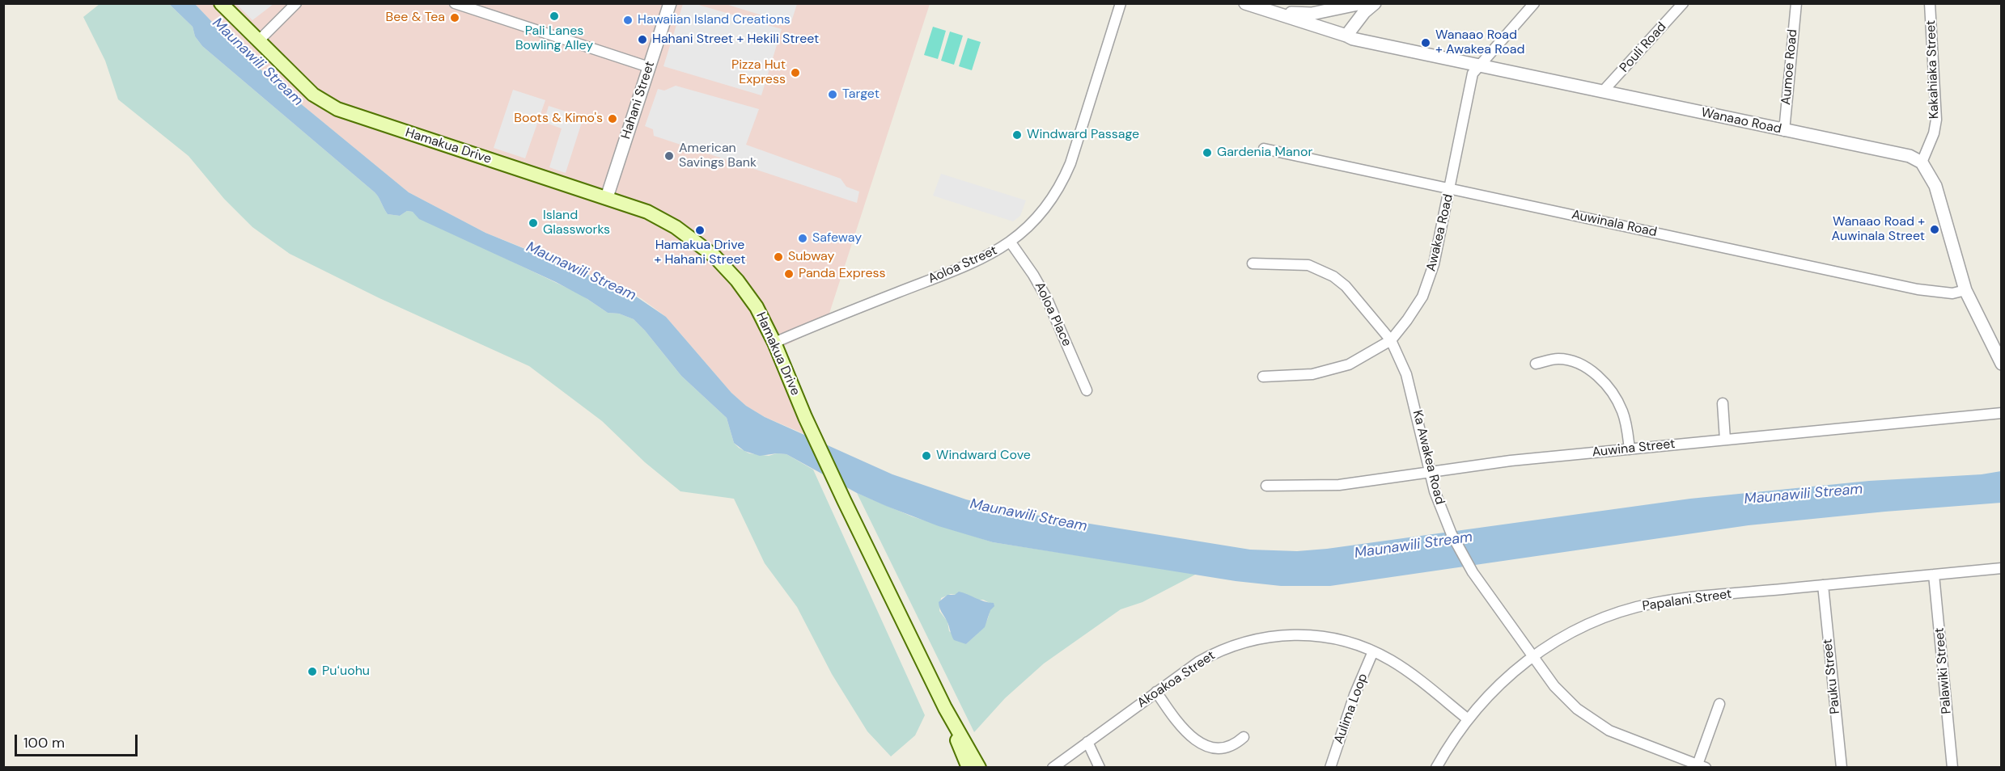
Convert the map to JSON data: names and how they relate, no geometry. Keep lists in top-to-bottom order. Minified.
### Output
{"streets":{"main road":["Hamakua Drive"],"street":["Pouli Road","Aumoe Road","Kakahiaka Street","Hahani Street","Wanaao Road","Auwinala Road","Awakea Road","Aoloa Street","Aoloa Place","Auwina Street","Ka Awakea Road","Papalani Street","Palawiki Street","Pauku Street","Akoakoa Street","Aulima Loop"]},"crossings":[["Pouli Road","Wanaao Road"],["Aumoe Road","Wanaao Road"],["Kakahiaka Street","Wanaao Road"],["Hahani Street","Hamakua Drive"],["Wanaao Road","Awakea Road"],["Hamakua Drive","Aoloa Street"],["Auwinala Road","Awakea Road"],["Awakea Road","Ka Awakea Road"],["Aoloa Street","Aoloa Place"],["Auwina Street","Ka Awakea Road"],["Ka Awakea Road","Papalani Street"],["Papalani Street","Palawiki Street"],["Papalani Street","Pauku Street"],["Papalani Street","Akoakoa Street"],["Akoakoa Street","Aulima Loop"]],"water":["Maunawili Stream"],"places":["Pali Lanes Bowling Alley","Bee & Tea","Hawaiian Island Creations","Hahani Street + Hekili Street","Wanaao Road + Awakea Road","Pizza Hut Express","Target","Boots & Kimo's","Windward Passage","Gardenia Manor","American Savings Bank","Island Glassworks","Wanaao Road + Auwinala Street","Hamakua Drive + Hahani Street","Safeway","Subway","Panda Express","Windward Cove","Puʻuohu"],"scale_bar":"100 m"}
